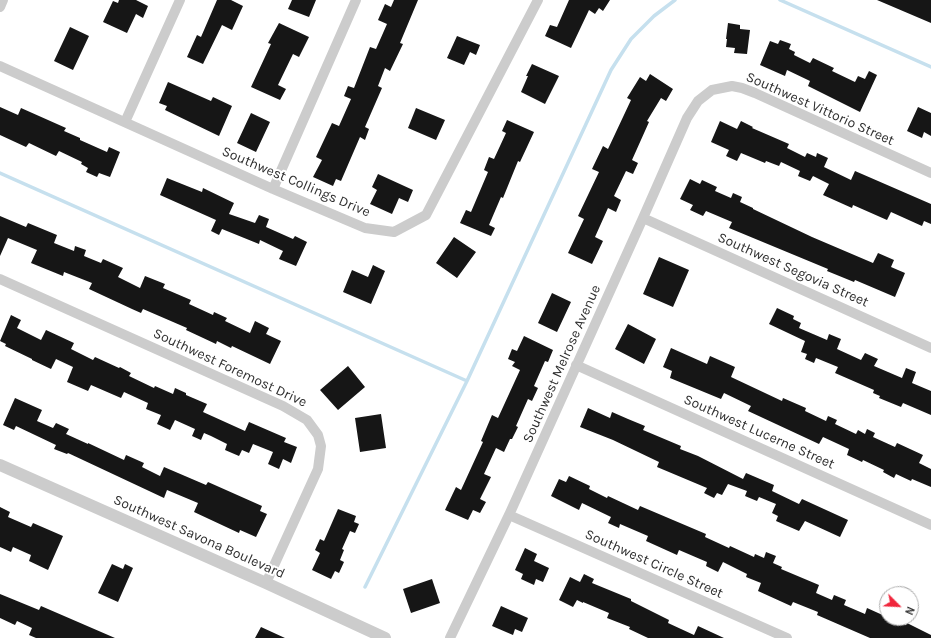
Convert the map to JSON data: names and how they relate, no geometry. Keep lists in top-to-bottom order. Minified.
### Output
{"streets":{"street":["Southwest Vittorio Street","Southwest Collings Drive","Southwest Segovia Street","Southwest Melrose Avenue","Southwest Foremost Drive","Southwest Lucerne Street","Southwest Savona Boulevard","Southwest Circle Street"]},"crossings":[["Southwest Vittorio Street","Southwest Melrose Avenue"],["Southwest Segovia Street","Southwest Melrose Avenue"],["Southwest Melrose Avenue","Southwest Lucerne Street"],["Southwest Melrose Avenue","Southwest Circle Street"],["Southwest Foremost Drive","Southwest Savona Boulevard"]],"north":"bottom right"}
